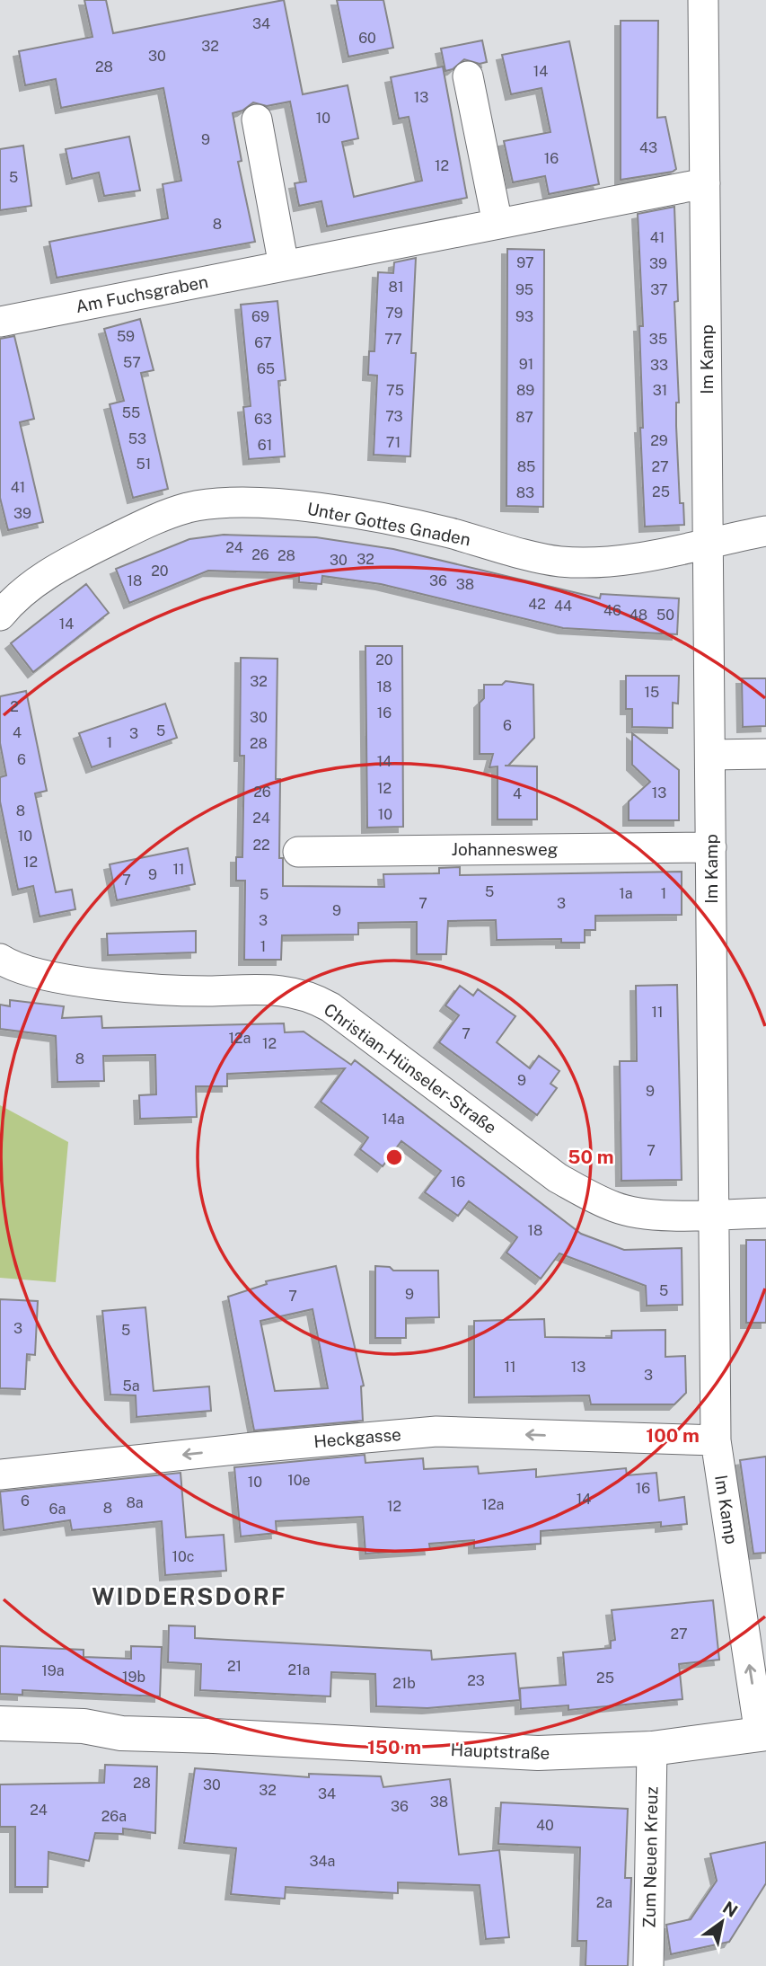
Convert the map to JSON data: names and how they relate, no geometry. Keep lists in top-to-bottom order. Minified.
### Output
{"streets":{"street":["Am Fuchsgraben","Im Kamp","Unter Gottes Gnaden","Johannesweg","Christian-Hünseler-Straße","Heckgasse","Hauptstraße","Zum Neuen Kreuz"]},"crossings":[["Am Fuchsgraben","Im Kamp"],["Im Kamp","Unter Gottes Gnaden"],["Im Kamp","Johannesweg"],["Im Kamp","Christian-Hünseler-Straße"],["Im Kamp","Heckgasse"],["Im Kamp","Hauptstraße"],["Hauptstraße","Zum Neuen Kreuz"]],"one_way":["Heckgasse"],"districts":["WIDDERSDORF"],"house_numbers":["34","60","32","30","28","14","13","10","9","43","16","12","5","8","41","97","39","81","95","37","79","69","93","59","77","35","67","57","91","33","65","75","89","31","55","73","87","63","53","29","71","61","51","85","27","41","25","83","39","24","26","28","32","30","20","18","36","38","42","44","46","48","50","14","20","32","18","15","2","16","30","6","5","4","3","1","28","6","14","12","26","13","4","8","10","24","10","22","12","11","9","7","5","1a","1","5","7","3","9","3","1","11","7","12a","12","8","9","9","14a","7","16","18","5","9","7","3","5","11","13","3","5a","10e","10","16","14","6","8a","12a","12","8","6a","10c","27","21","21a","19a","19b","25","23","21b","28","30","32","34","38","36","24","26a","40","34a","2a"],"north":"top right","rings":["50 m","100 m","150 m"]}
